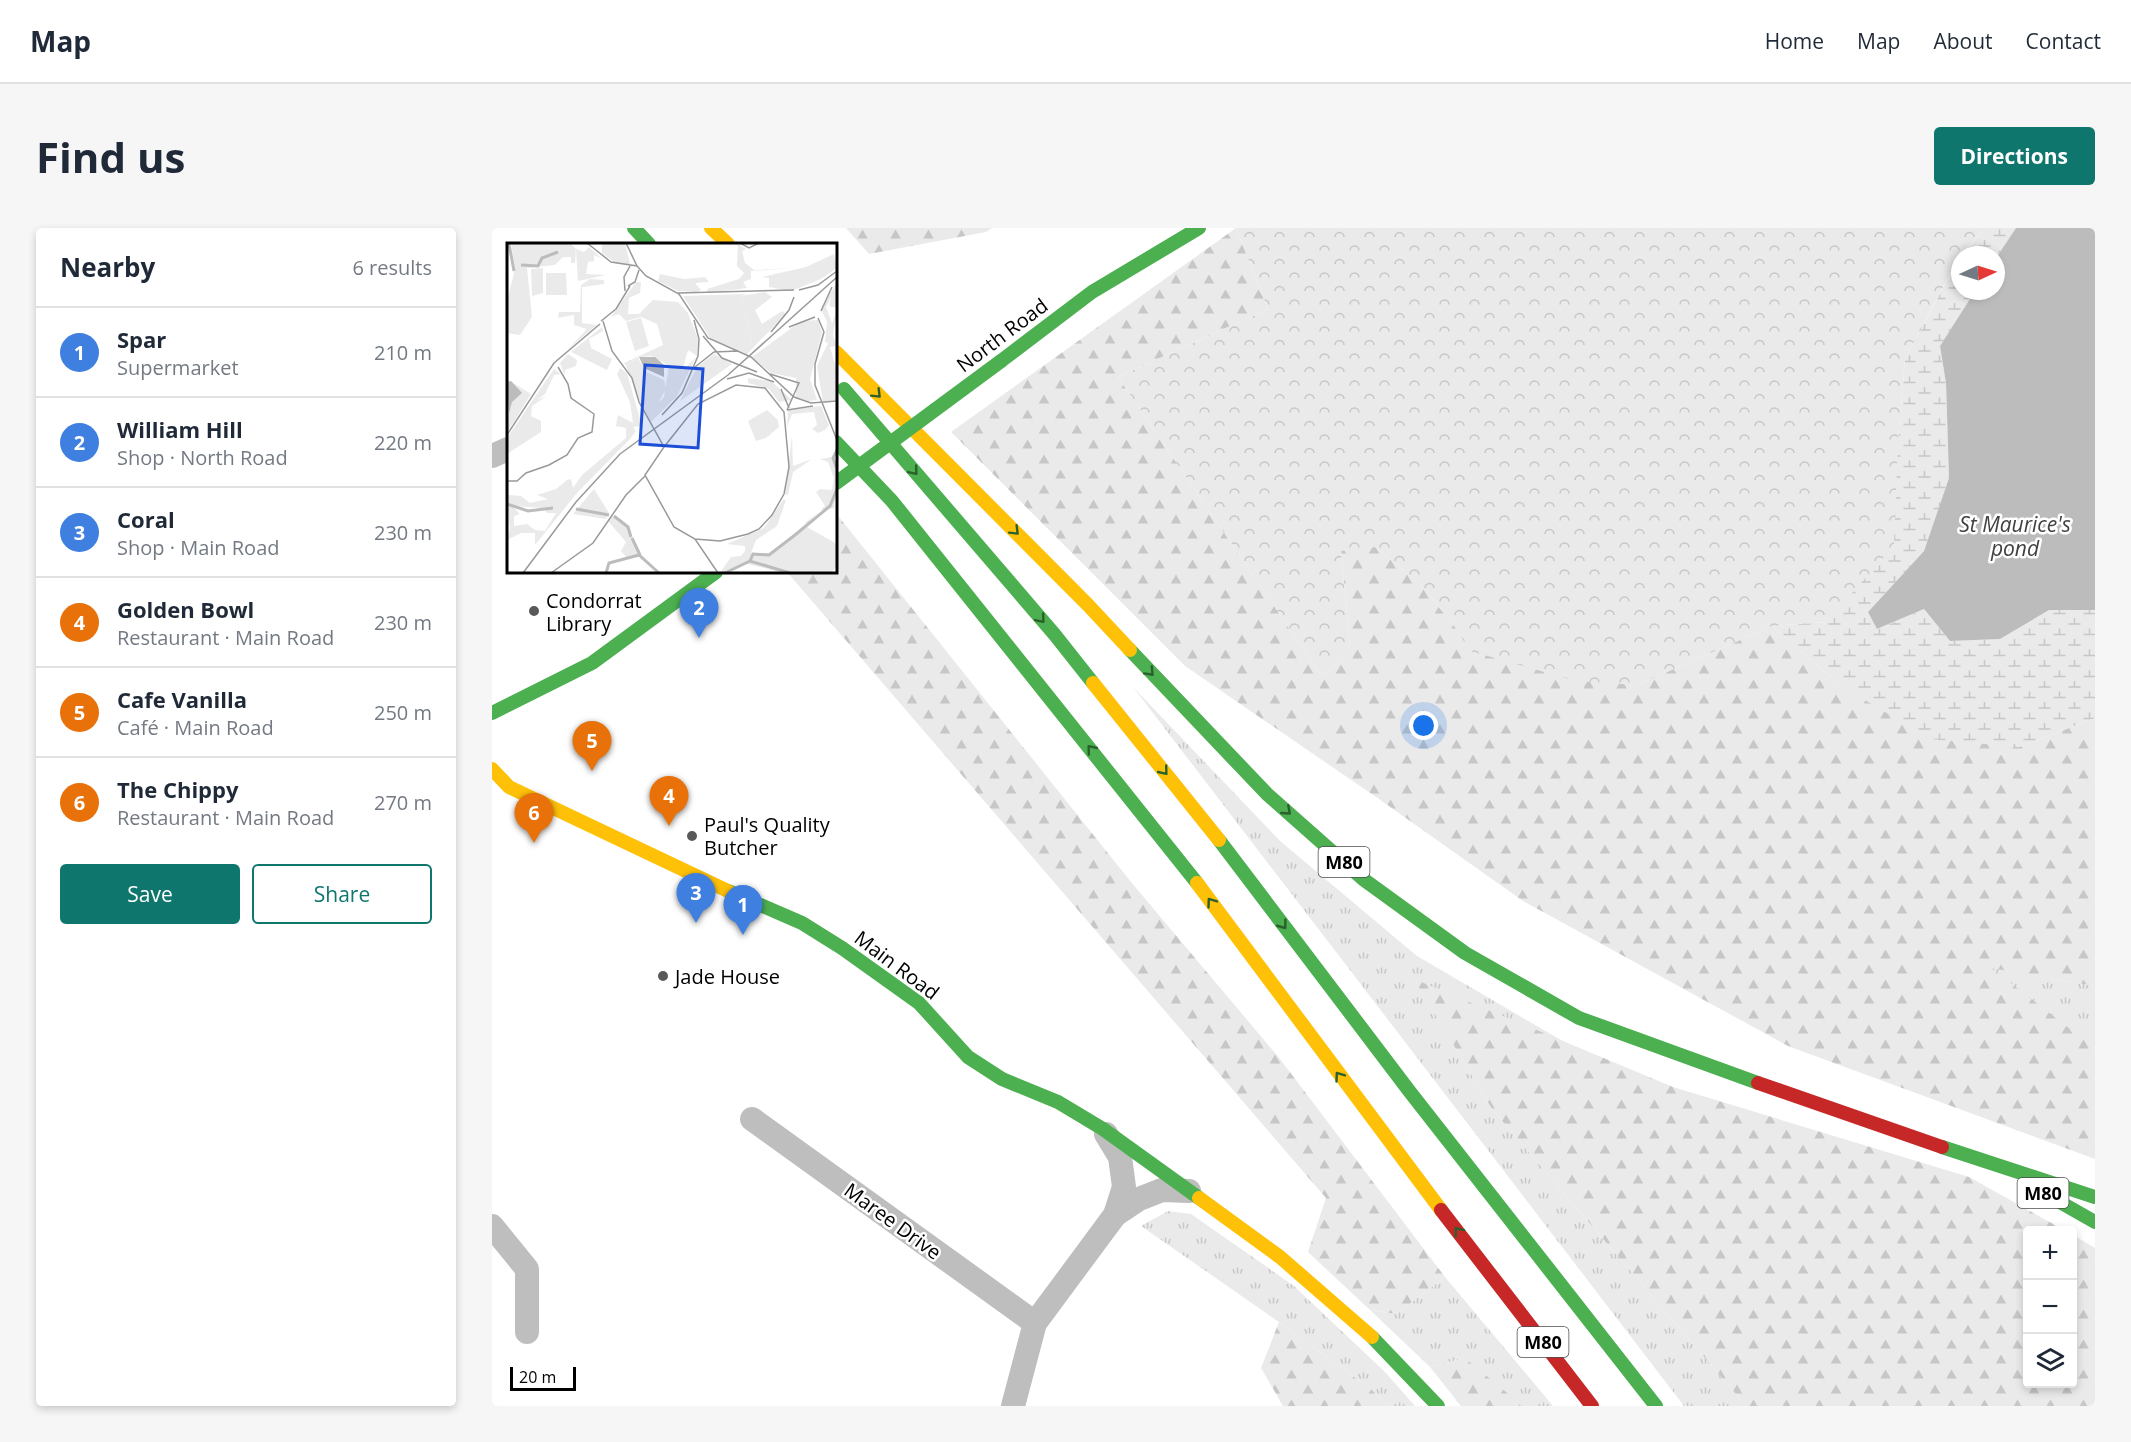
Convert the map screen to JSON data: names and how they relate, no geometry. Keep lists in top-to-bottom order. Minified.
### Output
{"streets":{"main road":["North Road","M80","Main Road"],"street":["Maree Drive"]},"water":["St Maurice's pond"],"places":["Condorrat Library","Paul's Quality Butcher","Jade House"],"scale_bar":"20 m","north":"right","page":{"header":"Map","nav":["Home","Map","About","Contact"],"buttons":["Directions",["Save","Share"]],"title":"Find us","heading":["Nearby","6 results"],"list":[{"mark":"1","name":"Spar","note":"Supermarket","value":"210 m"},{"mark":"2","name":"William Hill","note":"Shop · North Road","value":"220 m"},{"mark":"3","name":"Coral","note":"Shop · Main Road","value":"230 m"},{"mark":"4","name":"Golden Bowl","note":"Restaurant · Main Road","value":"230 m"},{"mark":"5","name":"Cafe Vanilla","note":"Café · Main Road","value":"250 m"},{"mark":"6","name":"The Chippy","note":"Restaurant · Main Road","value":"270 m"}],"pins":["2","5","4","6","3","1"],"map_buttons":["+","−"],"scale":"20 m"}}
